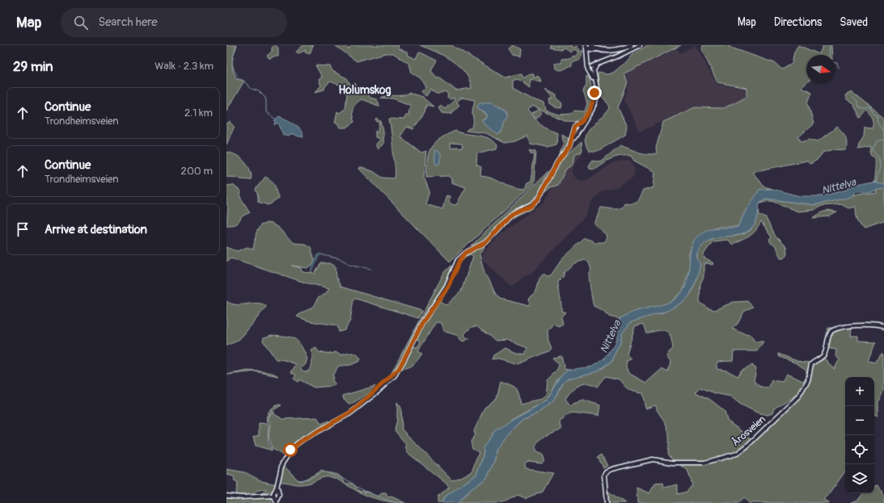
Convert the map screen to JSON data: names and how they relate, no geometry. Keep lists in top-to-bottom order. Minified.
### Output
{"streets":{"main road":["Årosveien"]},"districts":["Holumskog"],"water":["Nittelva"],"north":"right","page":{"header":"Map","search":"Search here","nav":["Map","Directions","Saved"],"heading":["29 min","Walk · 2.3 km"],"list":[["Continue","Trondheimsveien","2.1 km"],["Continue","Trondheimsveien","200 m"],"Arrive at destination"],"map_buttons":["+","−"]}}
